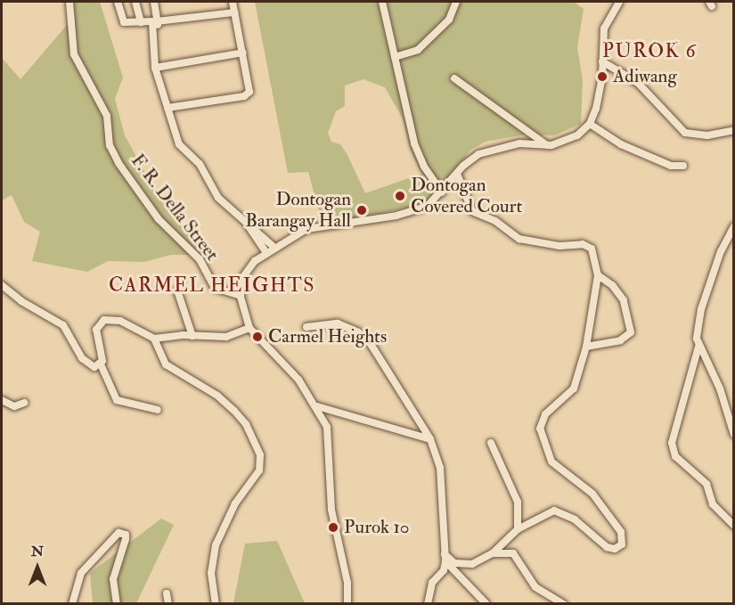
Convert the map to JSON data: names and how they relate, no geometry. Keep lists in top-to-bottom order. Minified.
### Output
{"streets":{"street":["F. R. Della Street"]},"districts":["PUROK 6","CARMEL HEIGHTS"],"places":["Adiwang","Dontogan Covered Court","Dontogan Barangay Hall","Carmel Heights","Purok 10"],"north":"top"}
